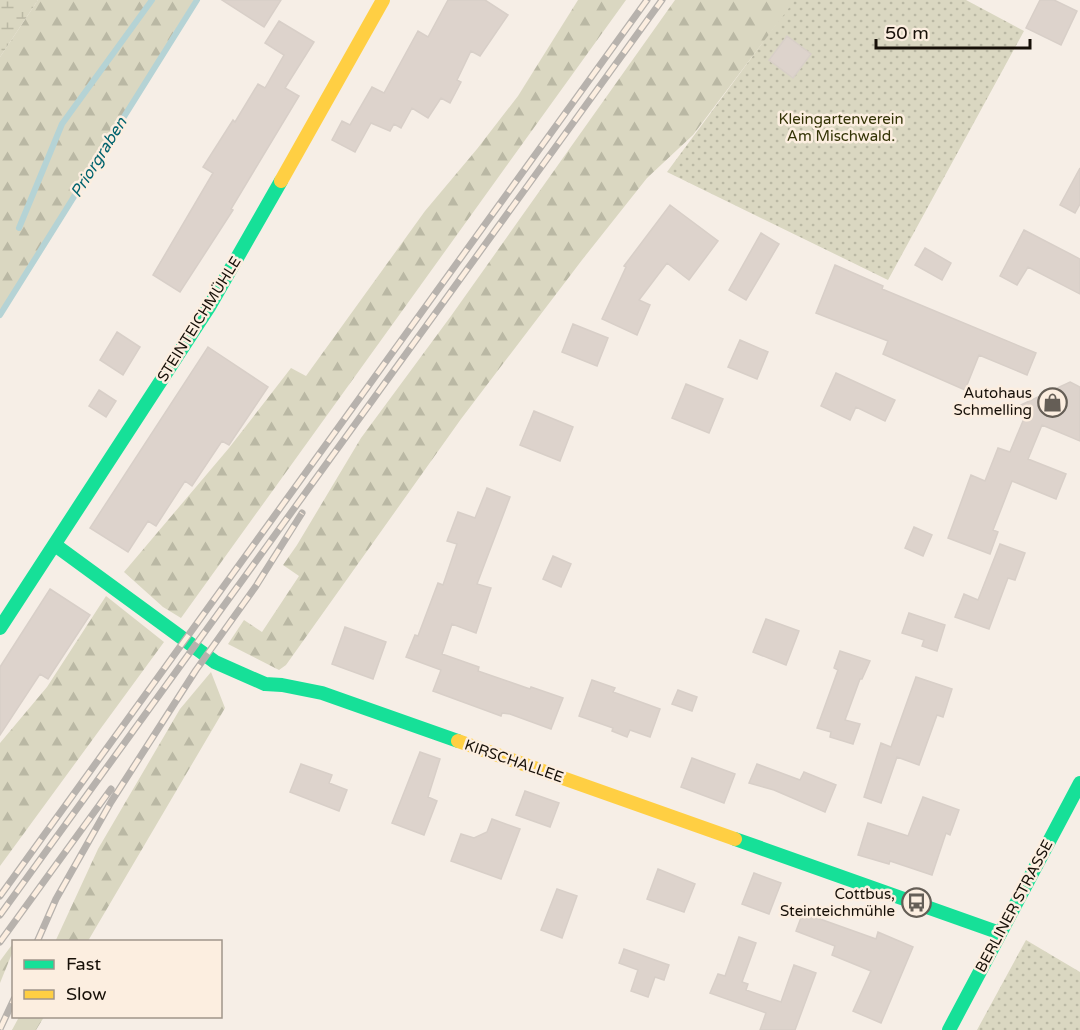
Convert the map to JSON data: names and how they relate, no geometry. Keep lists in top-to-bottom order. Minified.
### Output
{"streets":{"street":["STEINTEICHMÜHLE","KIRSCHALLEE","BERLINER STRASSE"]},"crossings":[["STEINTEICHMÜHLE","KIRSCHALLEE"],["KIRSCHALLEE","BERLINER STRASSE"]],"water":["Priorgraben"],"parks":["Kleingartenverein Am Mischwald."],"places":{"shop":["Autohaus Schmelling"],"bus stop":["Cottbus, Steinteichmühle"]},"legend":["Fast","Slow"],"scale_bar":"50 m"}
